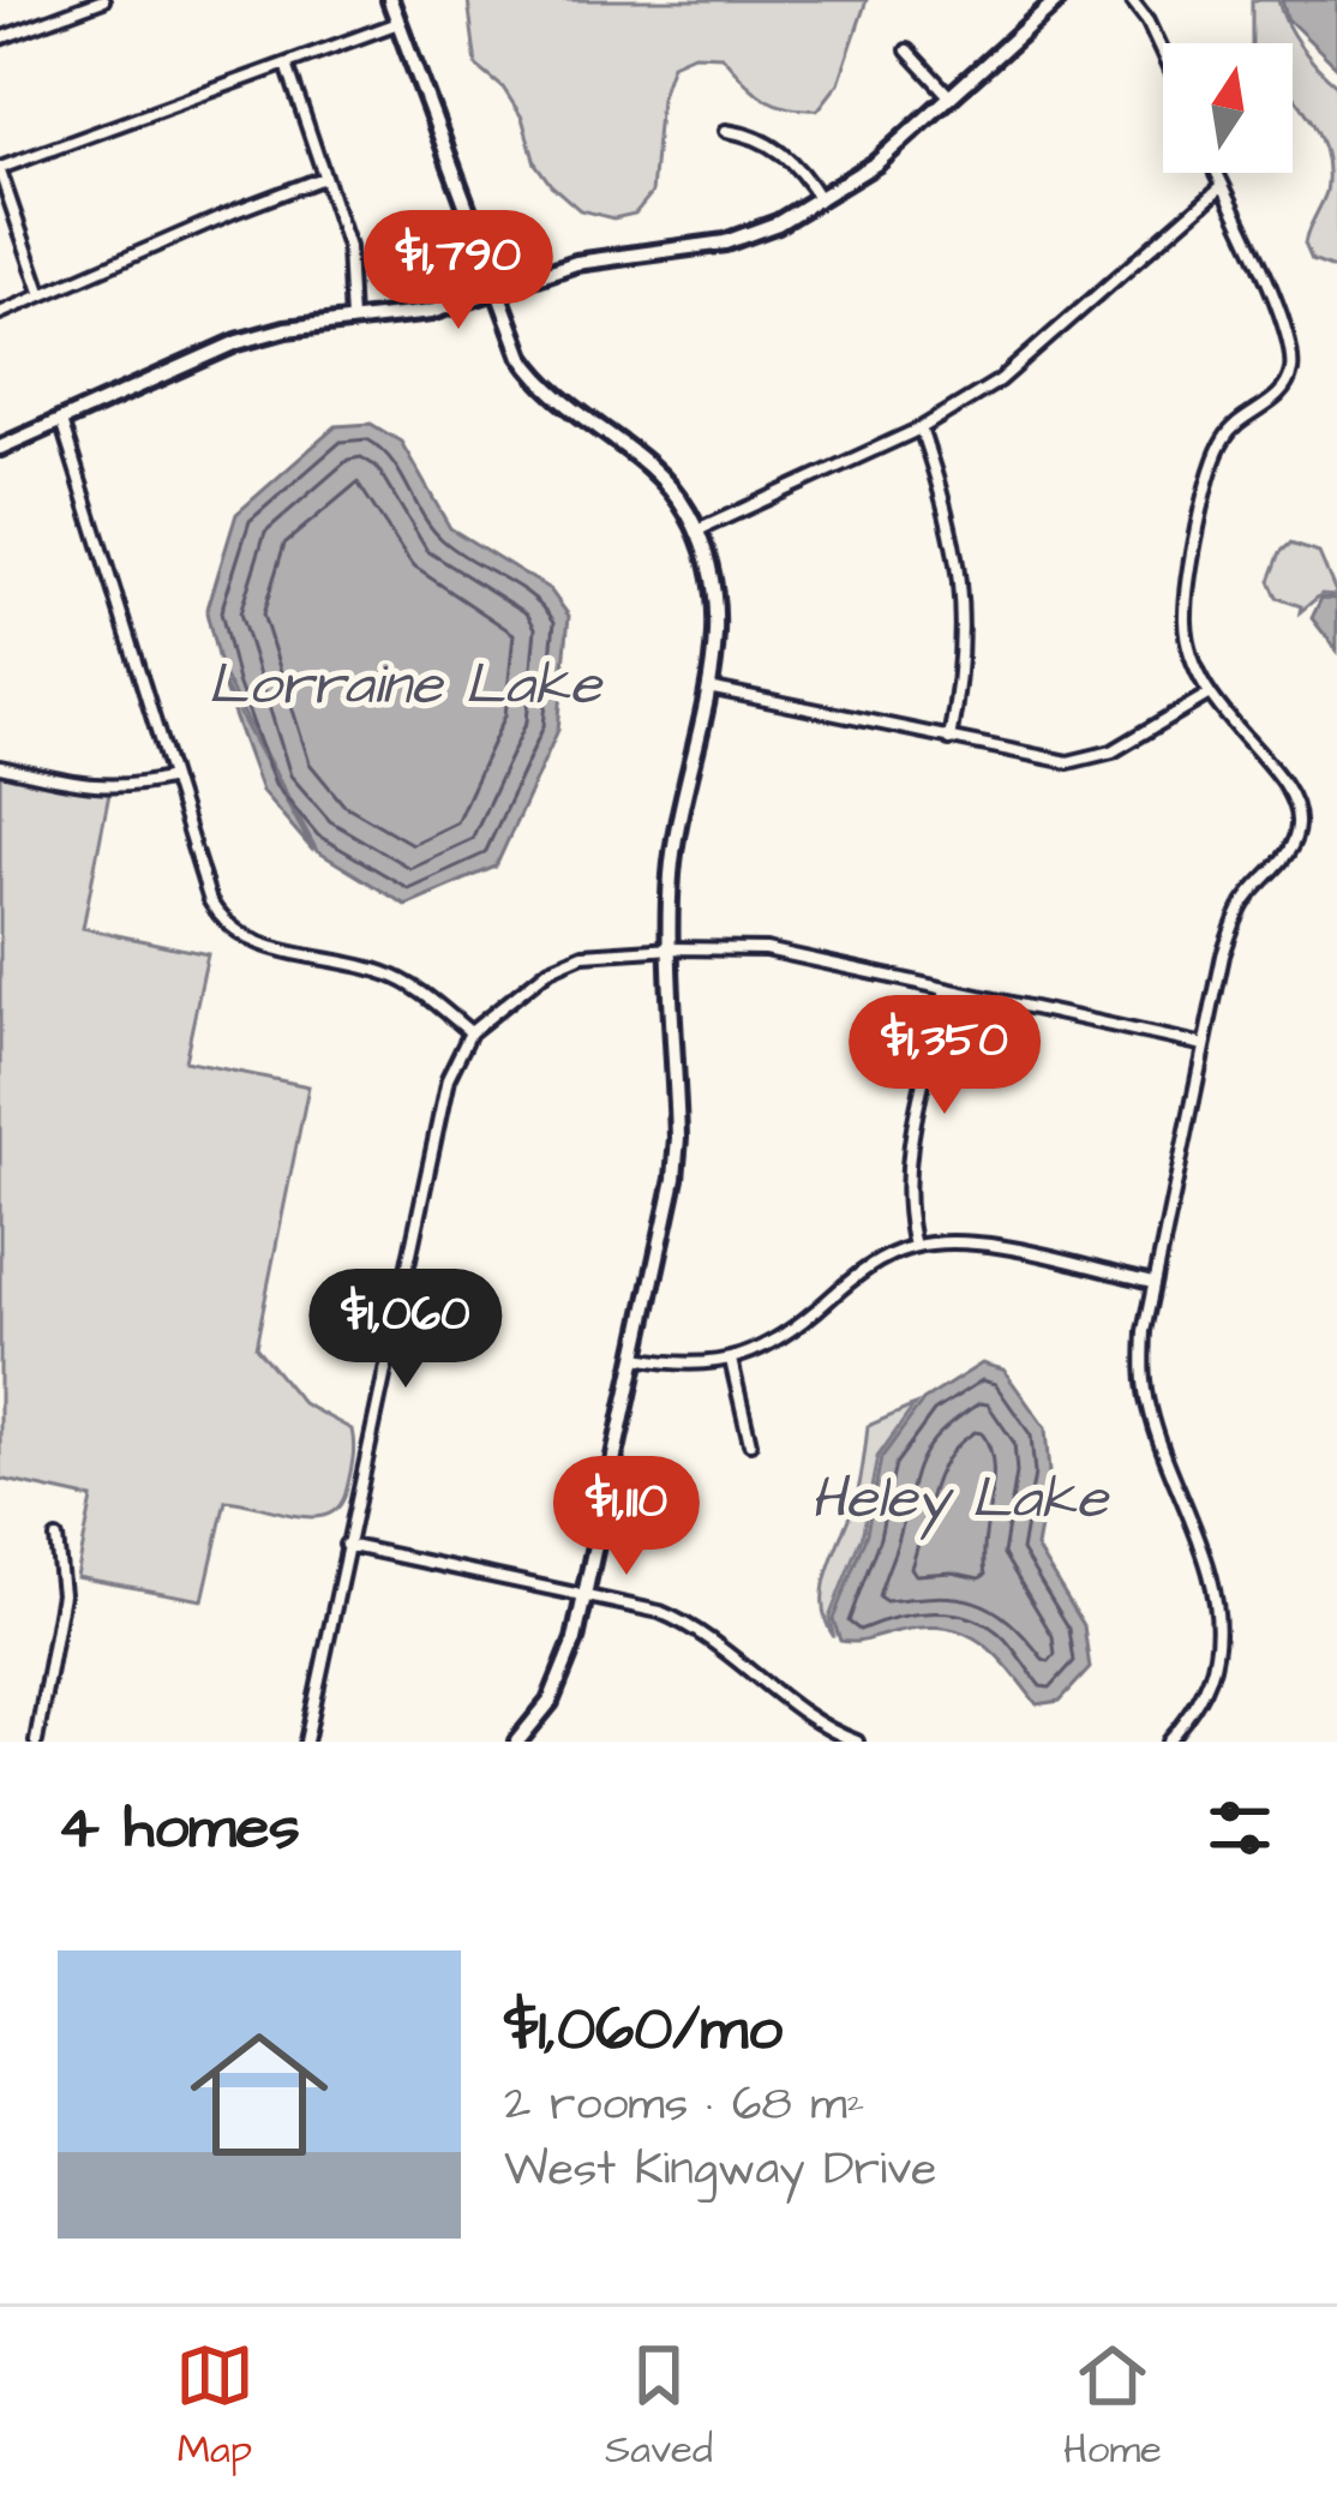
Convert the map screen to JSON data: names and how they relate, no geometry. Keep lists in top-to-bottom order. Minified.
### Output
{"water":["Lorraine Lake","Heley Lake"],"north":"top","page":{"price":["$1,790","$1,350","$1,060","$1,110"],"heading":"4 homes","list":[{"name":"$1,060/mo","note":"2 rooms · 68 m² · West Kingway Drive"}],"tabs":["Map","Saved","Home"]}}
